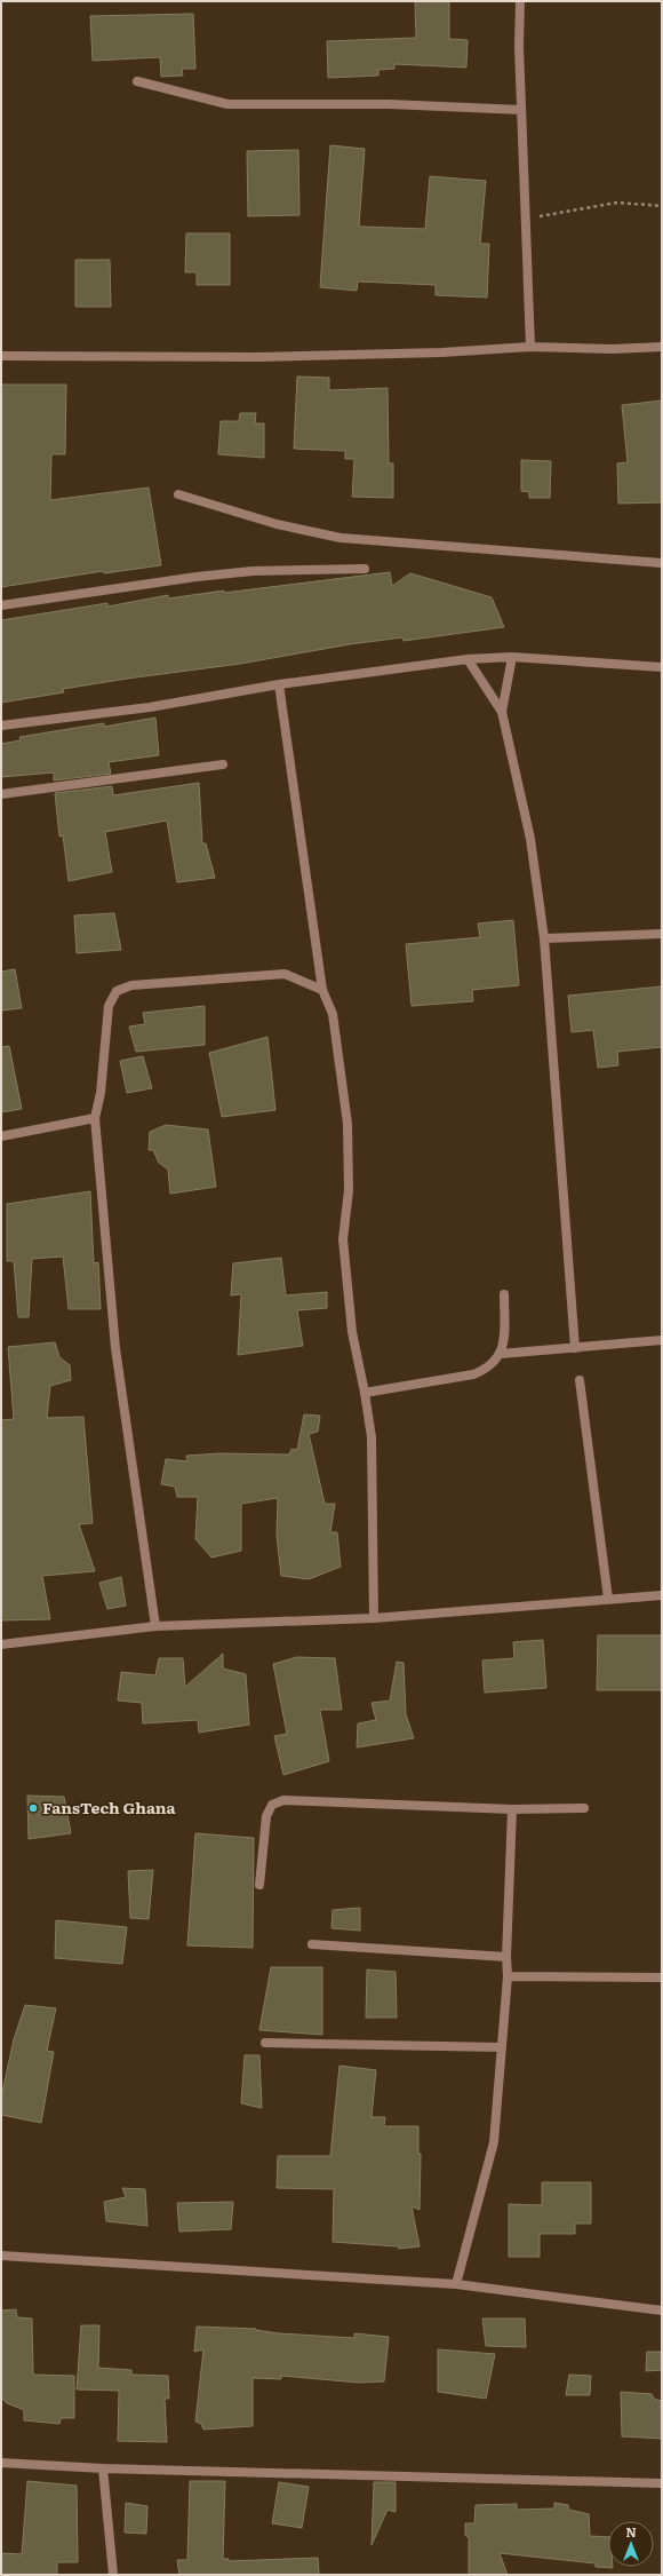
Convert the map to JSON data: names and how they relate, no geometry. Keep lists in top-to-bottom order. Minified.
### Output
{"places":["FansTech Ghana"],"north":"top"}
